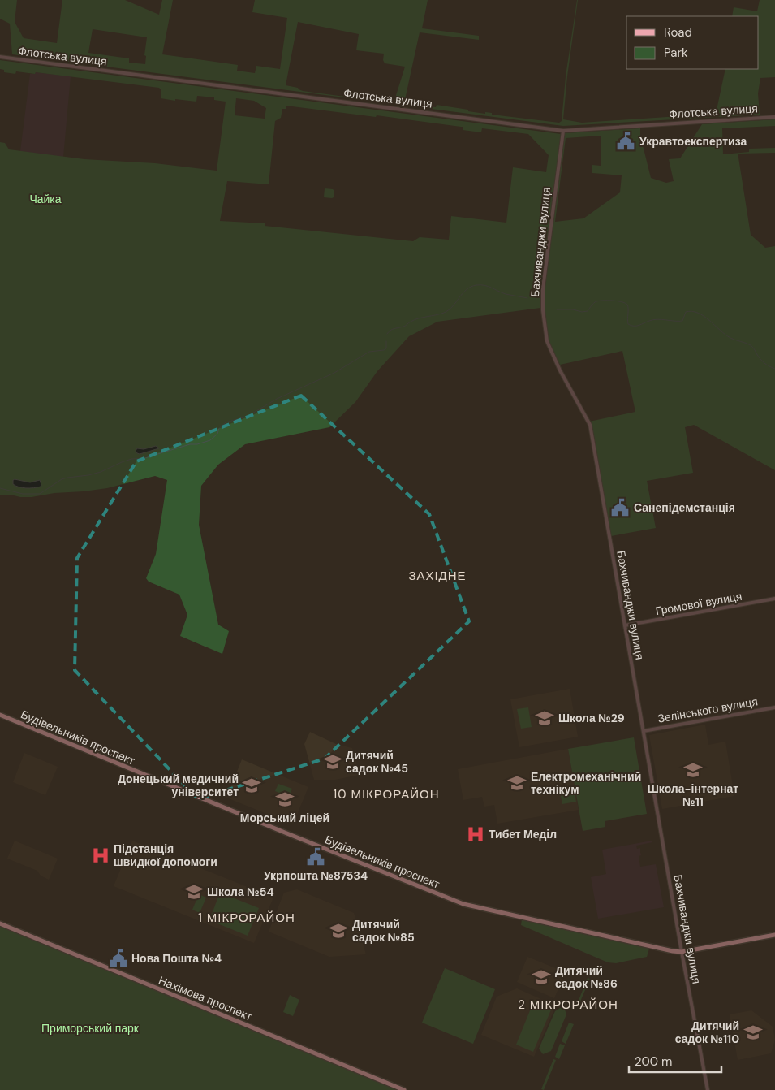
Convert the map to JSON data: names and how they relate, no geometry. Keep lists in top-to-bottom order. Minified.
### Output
{"streets":{"main road":["Будівельників проспект","Нахімова проспект"],"street":["Флотська вулиця","Бахчиванджи вулиця","Громової вулиця","Зелінського вулиця"]},"crossings":[["Флотська вулиця","Бахчиванджи вулиця"],["Бахчиванджи вулиця","Громової вулиця"],["Бахчиванджи вулиця","Зелінського вулиця"],["Бахчиванджи вулиця","Будівельників проспект"]],"districts":["ЗАХІДНЕ","10 МІКРОРАЙОН","1 МІКРОРАЙОН","2 МІКРОРАЙОН"],"parks":["Чайка","Приморський парк"],"places":{"public building":["Укравтоекспертиза","Санепідемстанція","Укрпошта №87534","Нова Пошта №4"],"school or university":["Школа №29","Дитячий садок №45","Школа-інтернат №11","Електромеханічний технікум","Донецький медичний університет","Морський ліцей","Школа №54","Дитячий садок №85","Дитячий садок №86","Дитячий садок №110"],"hospital":["Тибет Меділ","Підстанція швидкої допомоги"]},"legend":["Road","Park"],"scale_bar":"200 m"}
